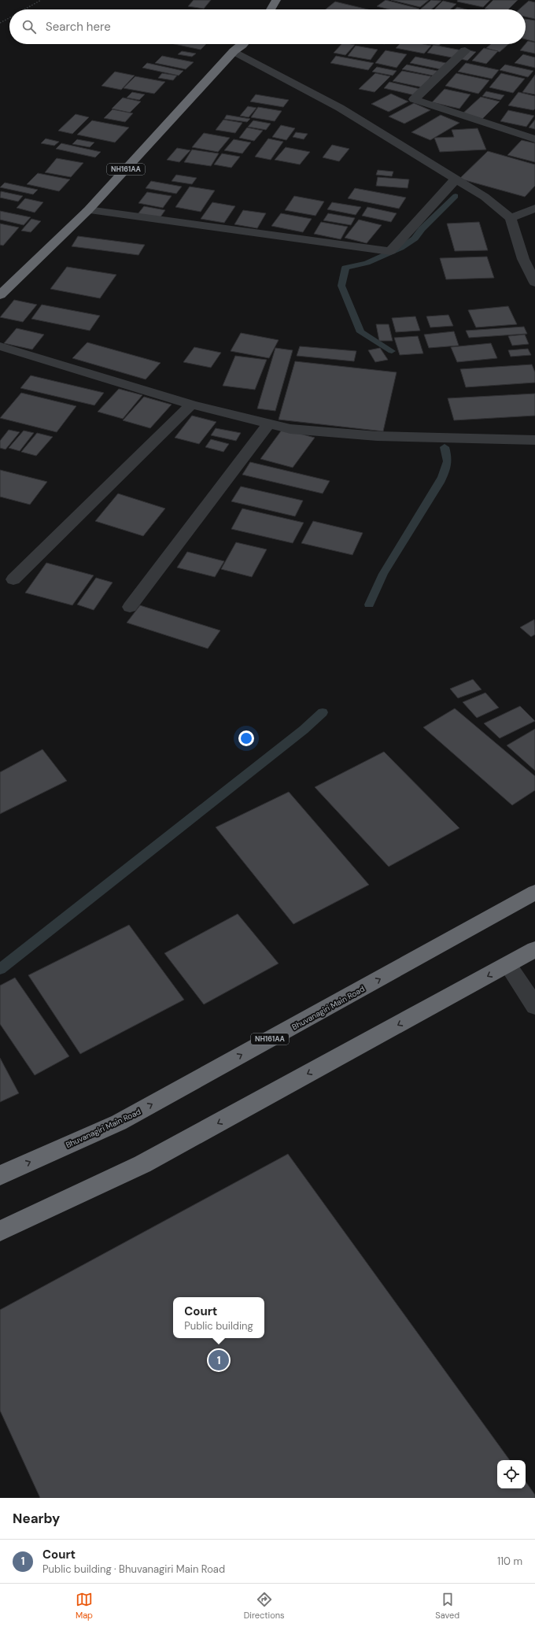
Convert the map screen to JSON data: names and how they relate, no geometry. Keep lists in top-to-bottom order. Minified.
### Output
{"streets":{"highway":["NH161AA","Bhuvanagiri Main Road"]},"page":{"search":"Search here","popup":["Court","Public building"],"pins":"1","heading":"Nearby","list":[{"mark":"1","name":"Court","note":"Public building · Bhuvanagiri Main Road","value":"110 m"}],"nav":["Map","Directions","Saved"]}}
